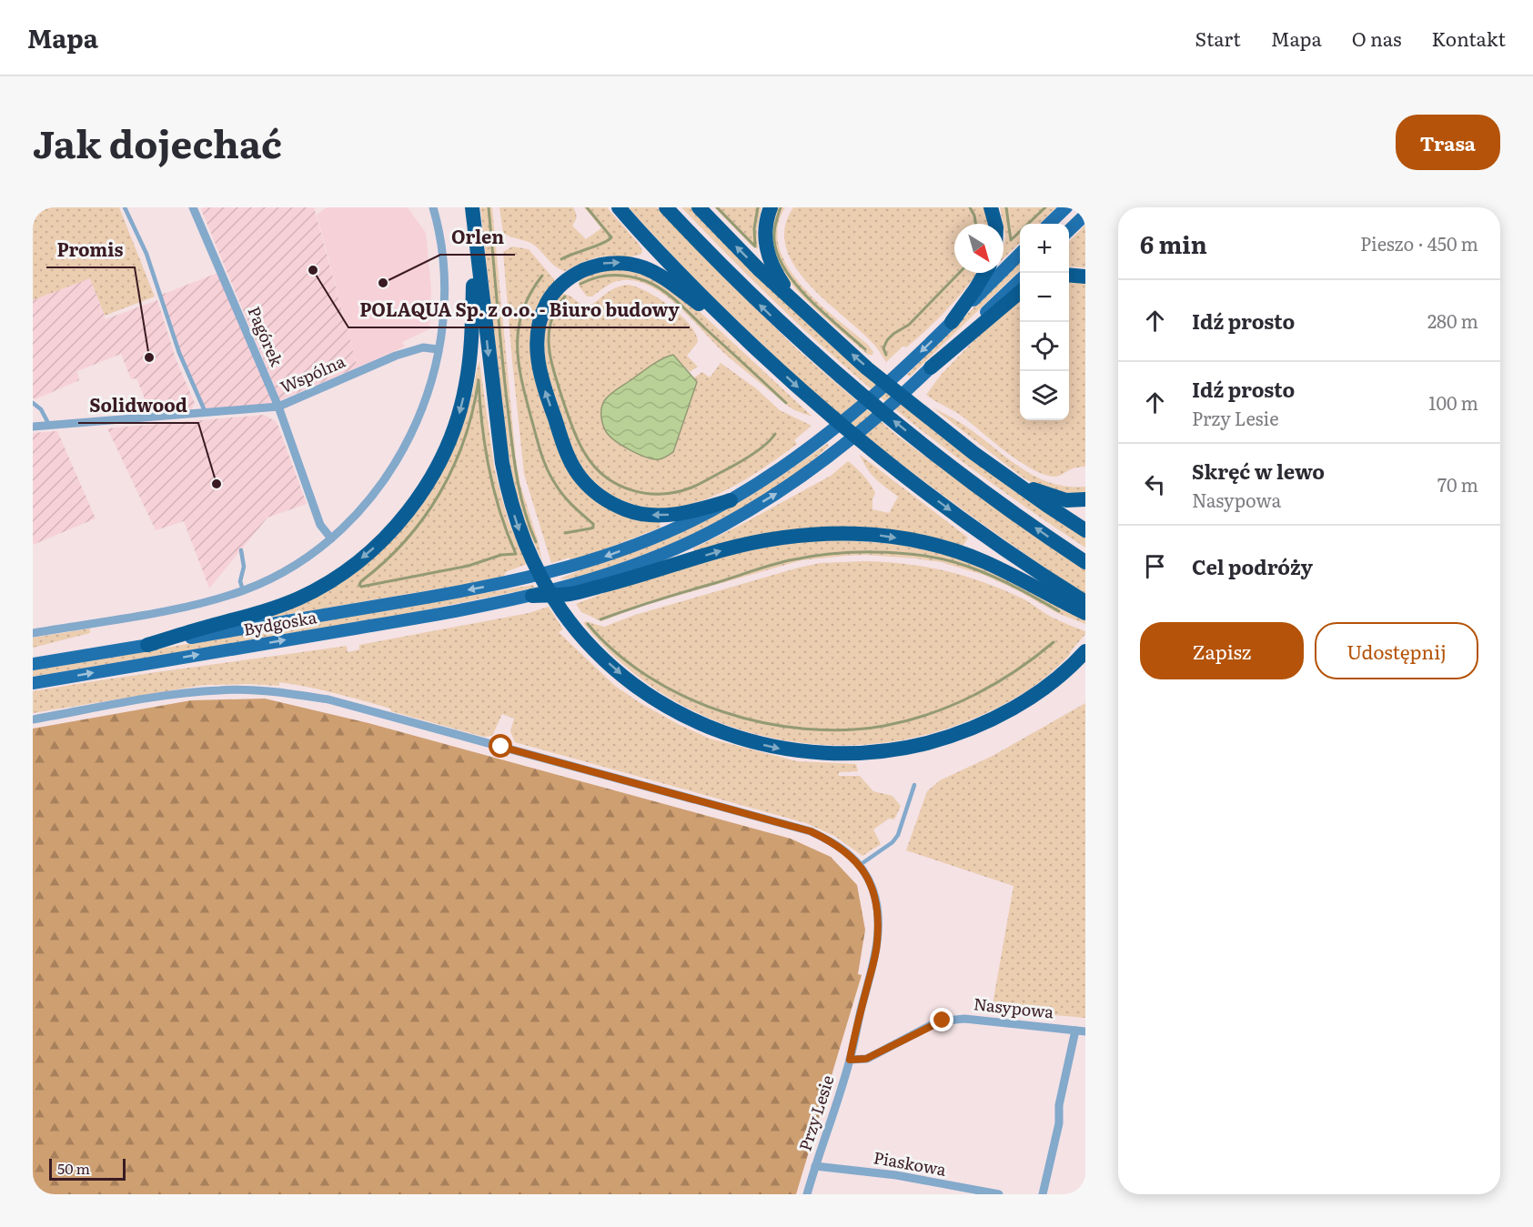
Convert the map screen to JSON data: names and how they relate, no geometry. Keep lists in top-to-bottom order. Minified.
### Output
{"streets":{"main road":["Bydgoska"],"street":["Pagórek","Wspólna","Nasypowa","Przy Lesie","Piaskowa"]},"crossings":[["Pagórek","Wspólna"],["Nasypowa","Przy Lesie"],["Przy Lesie","Piaskowa"]],"places":["POLAQUA Sp. z o.o. - Biuro budowy","Orlen","Promis","Solidwood"],"scale_bar":"50 m","north":"bottom right","page":{"header":"Mapa","nav":["Start","Mapa","O nas","Kontakt"],"title":"Jak dojechać","buttons":["Trasa",["Zapisz","Udostępnij"]],"heading":["6 min","Pieszo · 450 m"],"map_buttons":["+","−"],"list":[["Idź prosto","280 m"],["Idź prosto","Przy Lesie","100 m"],["Skręć w lewo","Nasypowa","70 m"],"Cel podróży"],"scale":"50 m"}}
